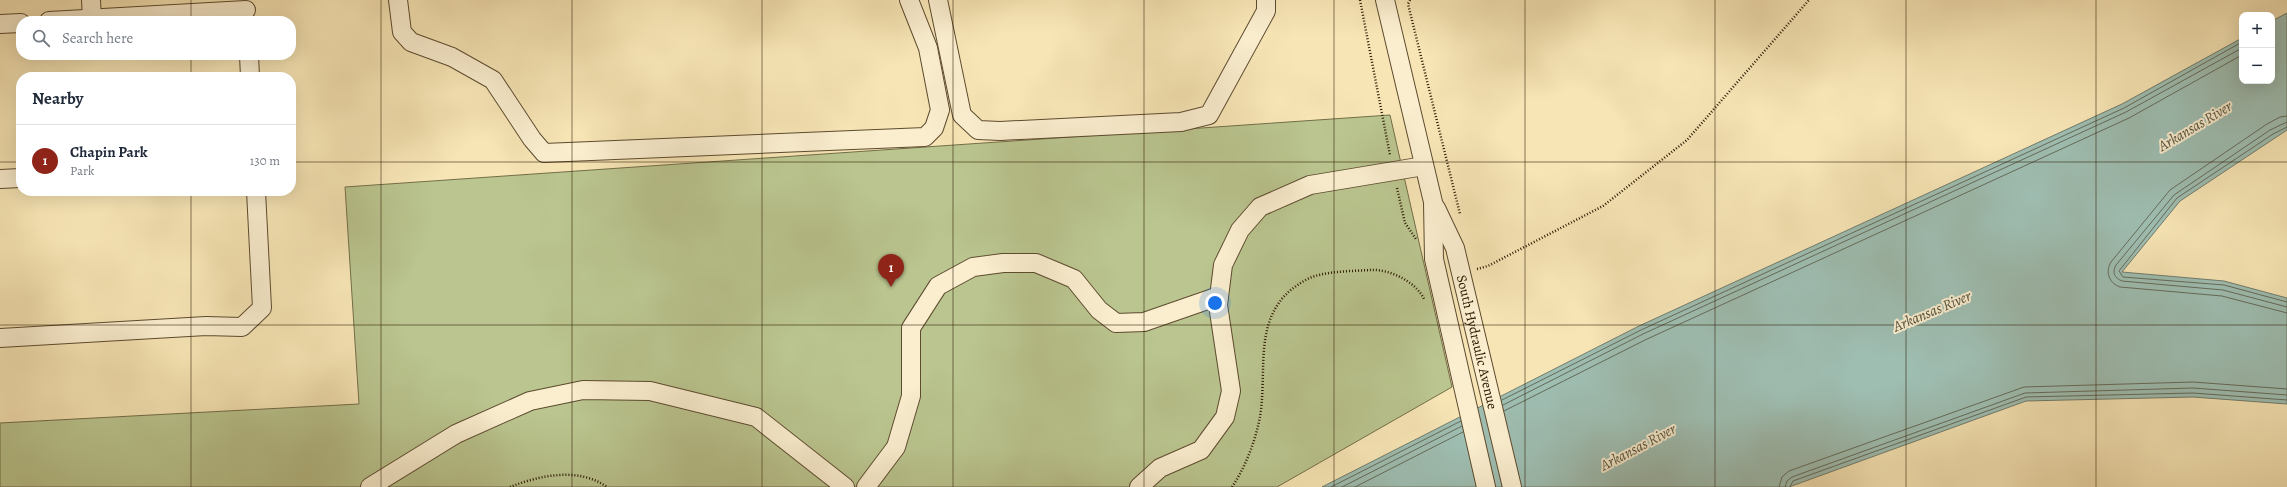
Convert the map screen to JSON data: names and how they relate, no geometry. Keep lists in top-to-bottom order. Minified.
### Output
{"streets":{"street":["South Hydraulic Avenue"]},"water":["Arkansas River"],"page":{"map_buttons":["+","−"],"search":"Search here","heading":"Nearby","list":[{"mark":"1","name":"Chapin Park","note":"Park","value":"130 m"}],"pins":"1"}}
